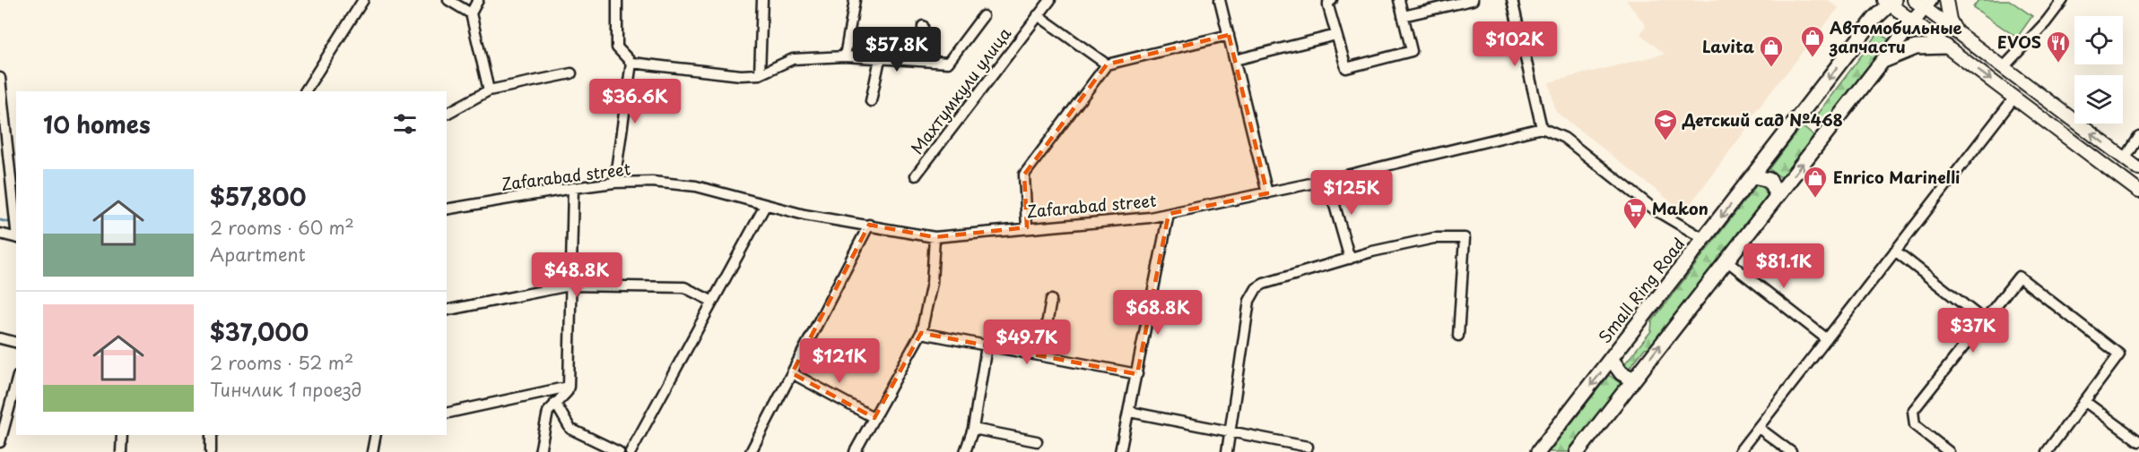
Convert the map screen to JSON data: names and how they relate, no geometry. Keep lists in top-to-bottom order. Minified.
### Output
{"streets":{"highway":["Small Ring Road"],"street":["Махтумкули улица","Zafarabad street"]},"places":{"shop":["Автомобильные запчасти","Lavita","Enrico Marinelli"],"restaurant":["EVOS"],"school or university":["Детский сад №468"],"supermarket":["Makon"]},"page":{"price":["$102K","$57.8K","$36.6K","$125K","$81.1K","$48.8K","$68.8K","$37K","$49.7K","$121K"],"heading":"10 homes","list":[{"name":"$57,800","note":"2 rooms · 60 m² · Apartment"},{"name":"$37,000","note":"2 rooms · 52 m² · Тинчлик 1 проезд"}]}}
